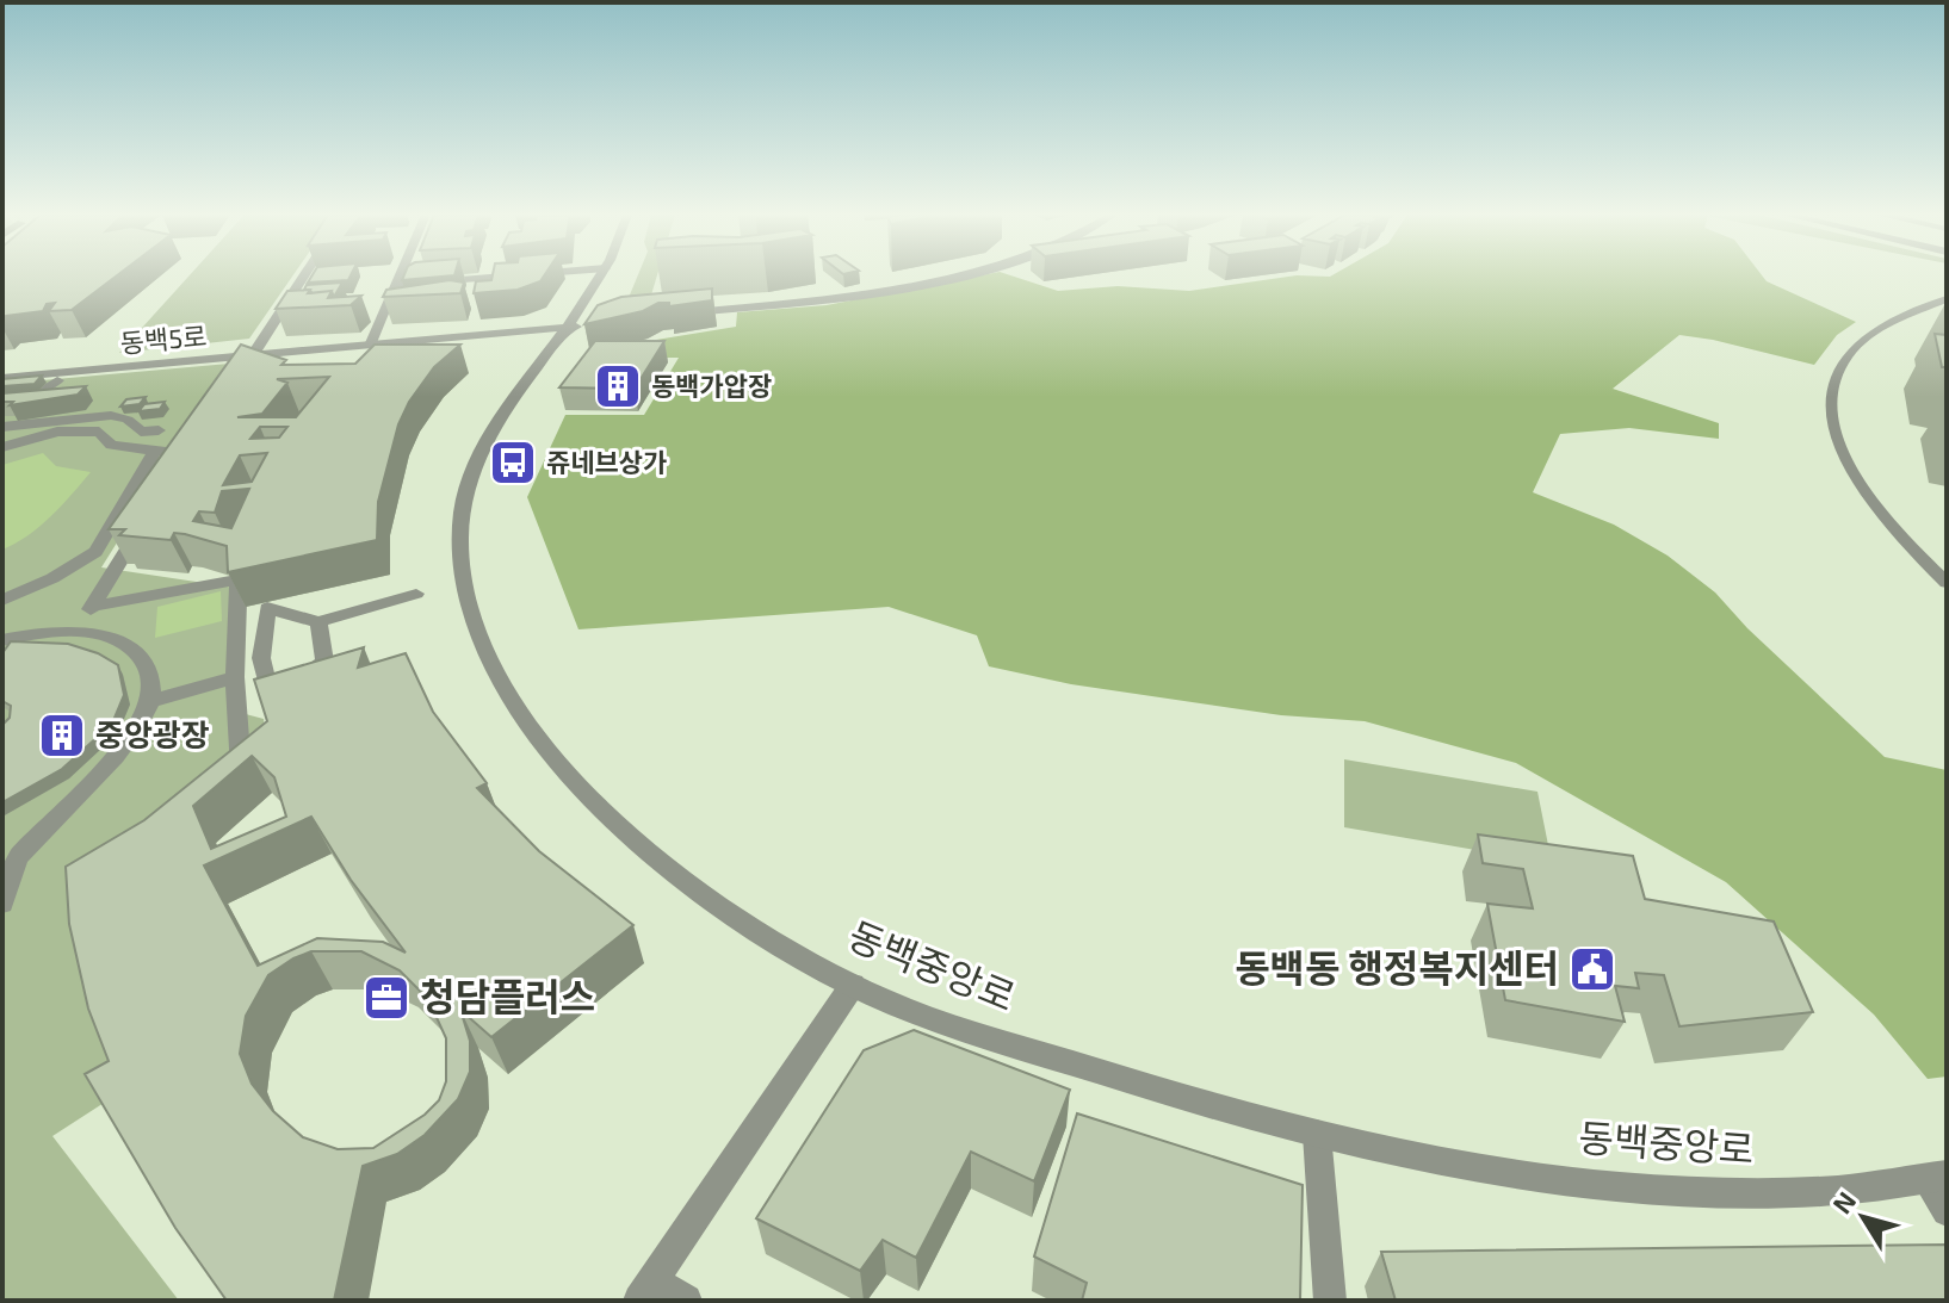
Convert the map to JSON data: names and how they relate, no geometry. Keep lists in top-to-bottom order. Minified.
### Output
{"streets":{"street":["동백5로","동백중앙로"]},"crossings":[["동백5로","동백중앙로"]],"places":{"building":["동백가압장","중앙광장"],"bus stop":["쥬네브상가"],"public building":["동백동 행정복지센터"],"office":["청담플러스"]},"north":"top left"}
